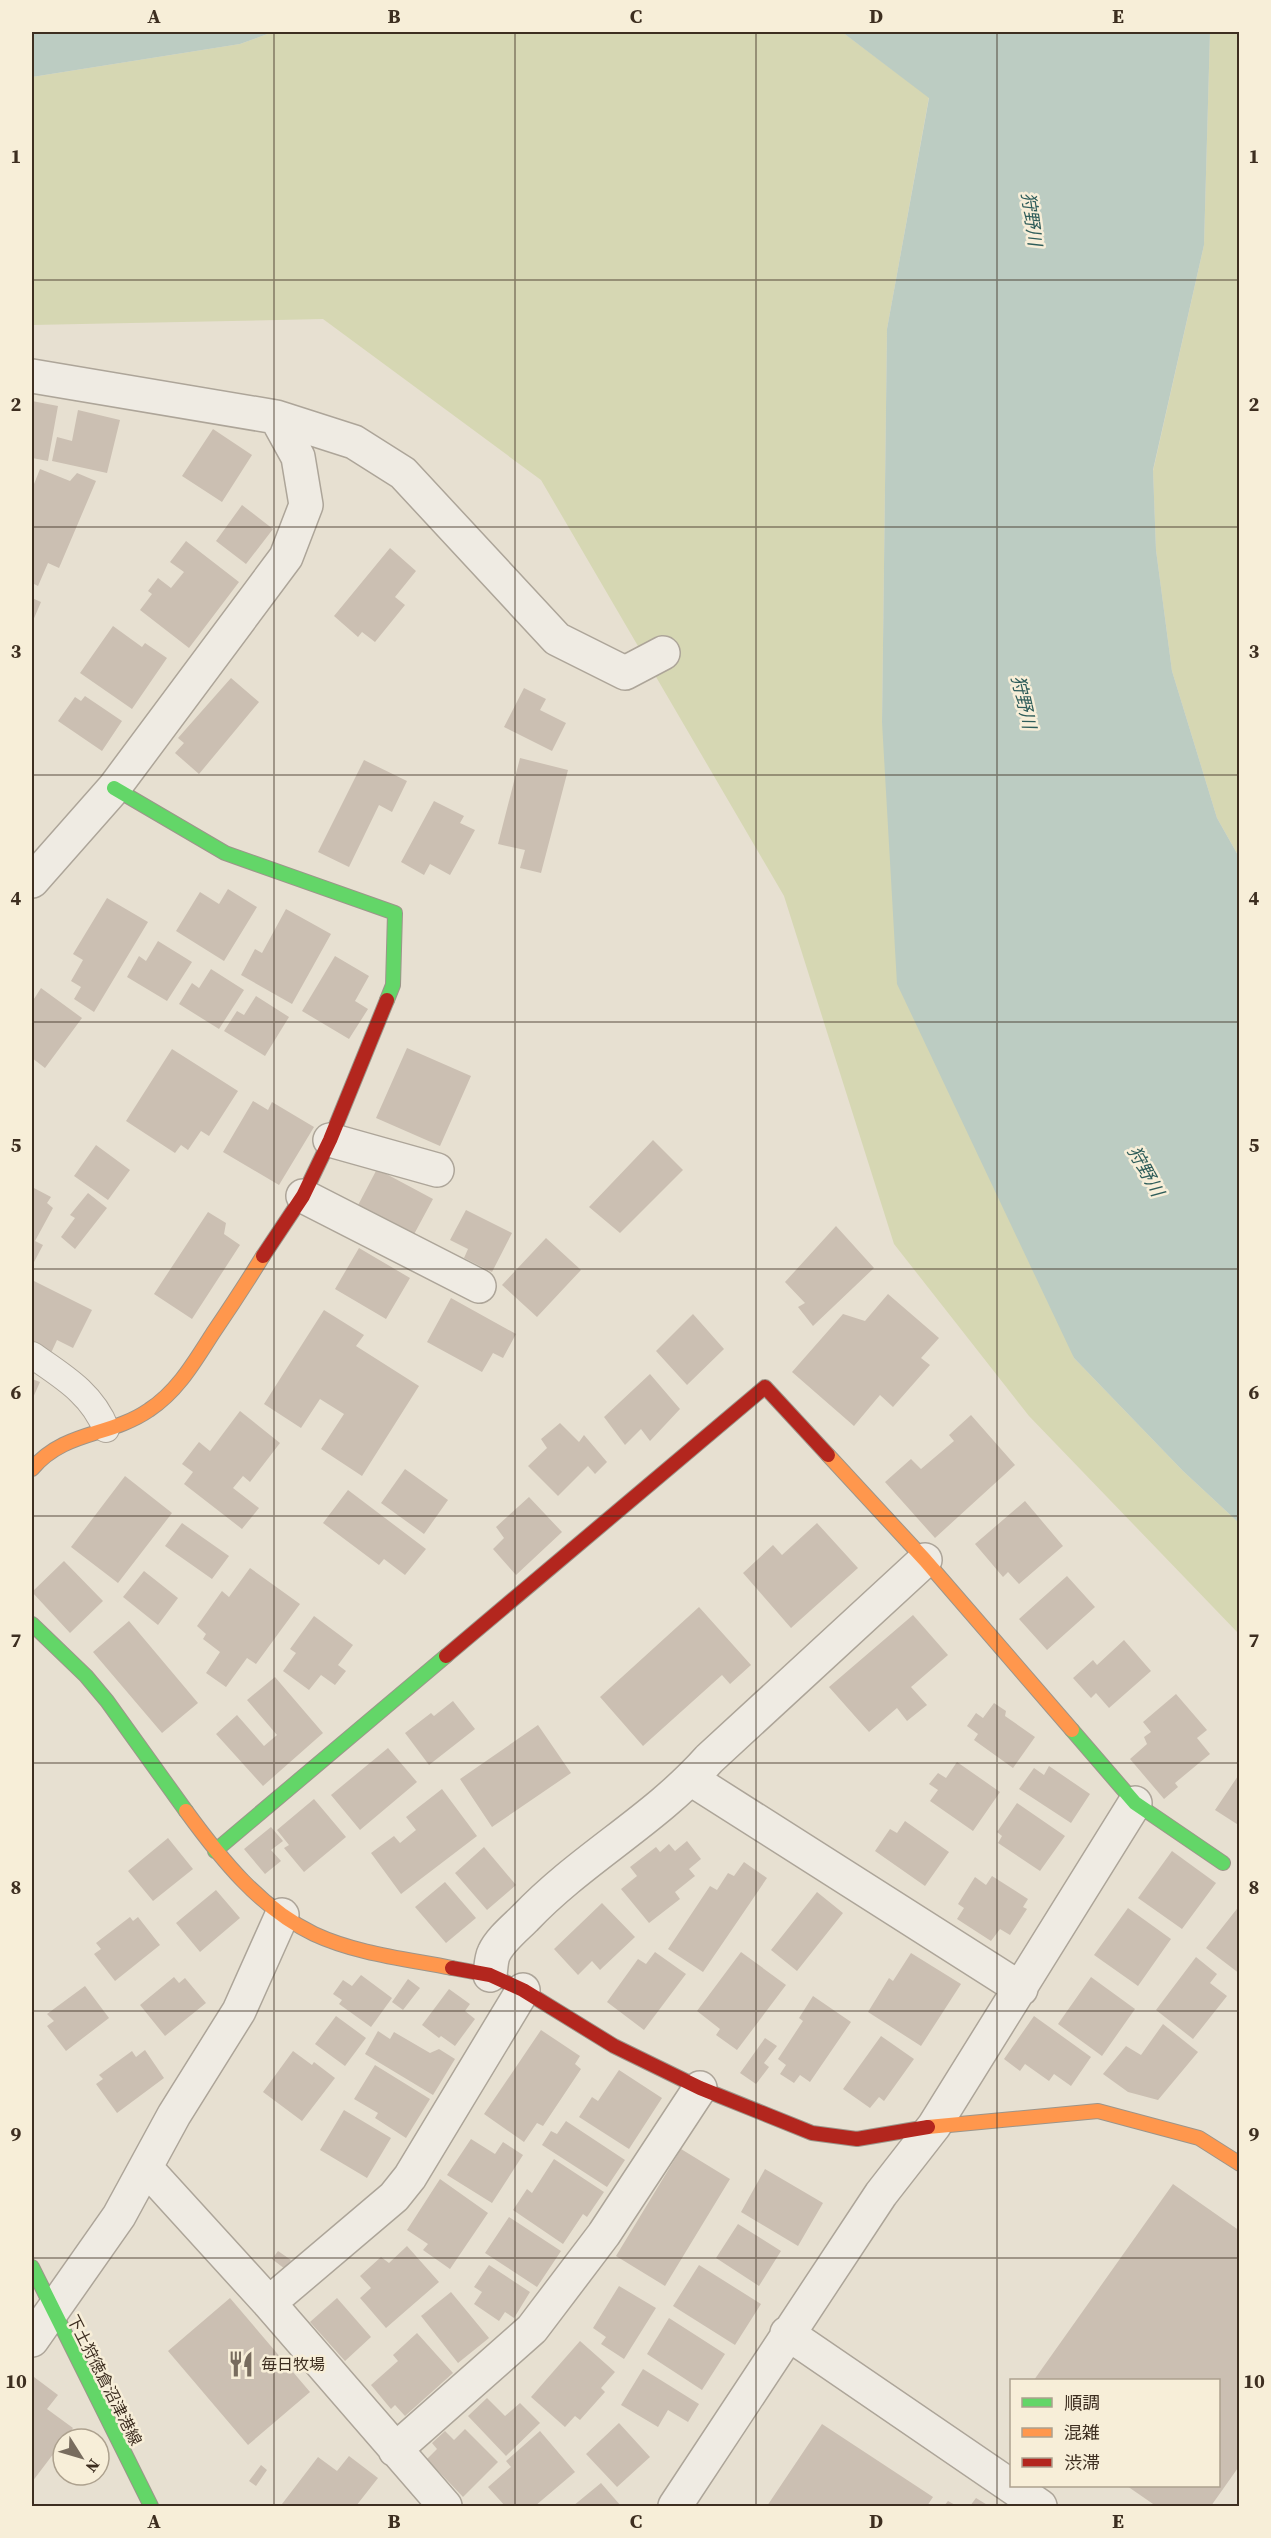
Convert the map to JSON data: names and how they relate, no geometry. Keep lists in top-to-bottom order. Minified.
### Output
{"streets":{"street":["下土狩徳倉沼津港線"]},"water":["狩野川"],"places":{"restaurant":["毎日牧場"]},"legend":["順調","混雑","渋滞"],"north":"bottom right","grid":{"columns":["A","B","C","D","E"],"rows":["1","2","3","4","5","6","7","8","9","10"]}}
